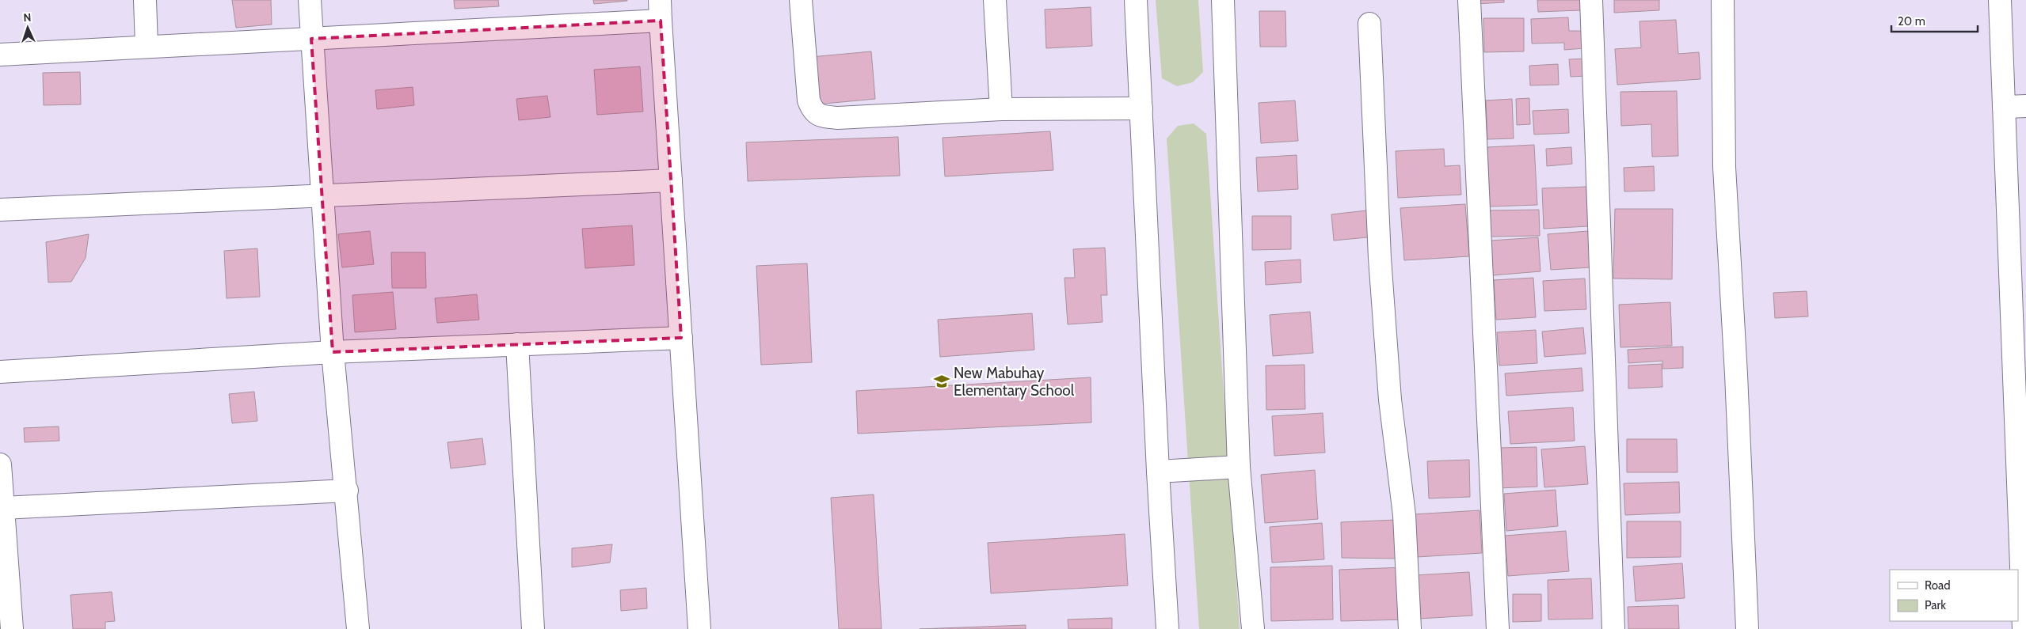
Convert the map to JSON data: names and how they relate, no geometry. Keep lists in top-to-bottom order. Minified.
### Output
{"places":{"school or university":["New Mabuhay Elementary School"]},"legend":["Road","Park"],"scale_bar":"20 m","north":"top"}
